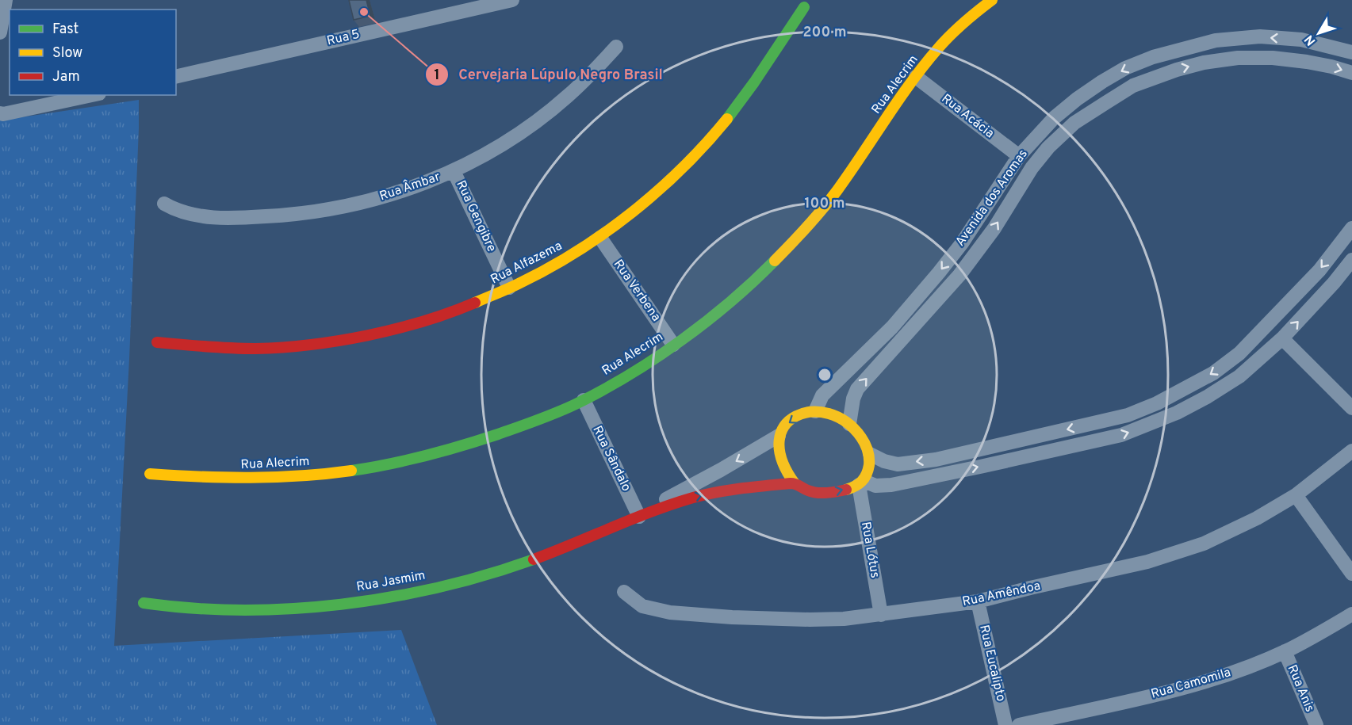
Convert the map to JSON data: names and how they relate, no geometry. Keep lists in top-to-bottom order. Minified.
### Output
{"streets":{"street":["Rua 5","Rua Alecrim","Rua Acácia","Rua Âmbar","Avenida dos Aromas","Rua Gengibre","Rua Alfazema","Rua Verbena","Rua Sândalo","Rua Lótus","Rua Jasmim","Rua Amêndoa","Rua Eucalipto","Rua Camomila","Rua Anis"]},"crossings":[["Rua Alecrim","Rua Acácia"],["Rua Alecrim","Rua Verbena"],["Rua Alecrim","Rua Sândalo"],["Rua Acácia","Avenida dos Aromas"],["Rua Âmbar","Rua Gengibre"],["Avenida dos Aromas","Rua Lótus"],["Avenida dos Aromas","Rua Jasmim"],["Rua Gengibre","Rua Alfazema"],["Rua Alfazema","Rua Verbena"],["Rua Sândalo","Rua Jasmim"],["Rua Lótus","Rua Jasmim"],["Rua Lótus","Rua Amêndoa"],["Rua Amêndoa","Rua Eucalipto"],["Rua Camomila","Rua Anis"]],"places":["Cervejaria Lúpulo Negro Brasil"],"legend":["Fast","Slow","Jam"],"north":"bottom left","rings":["200 m","100 m"]}
